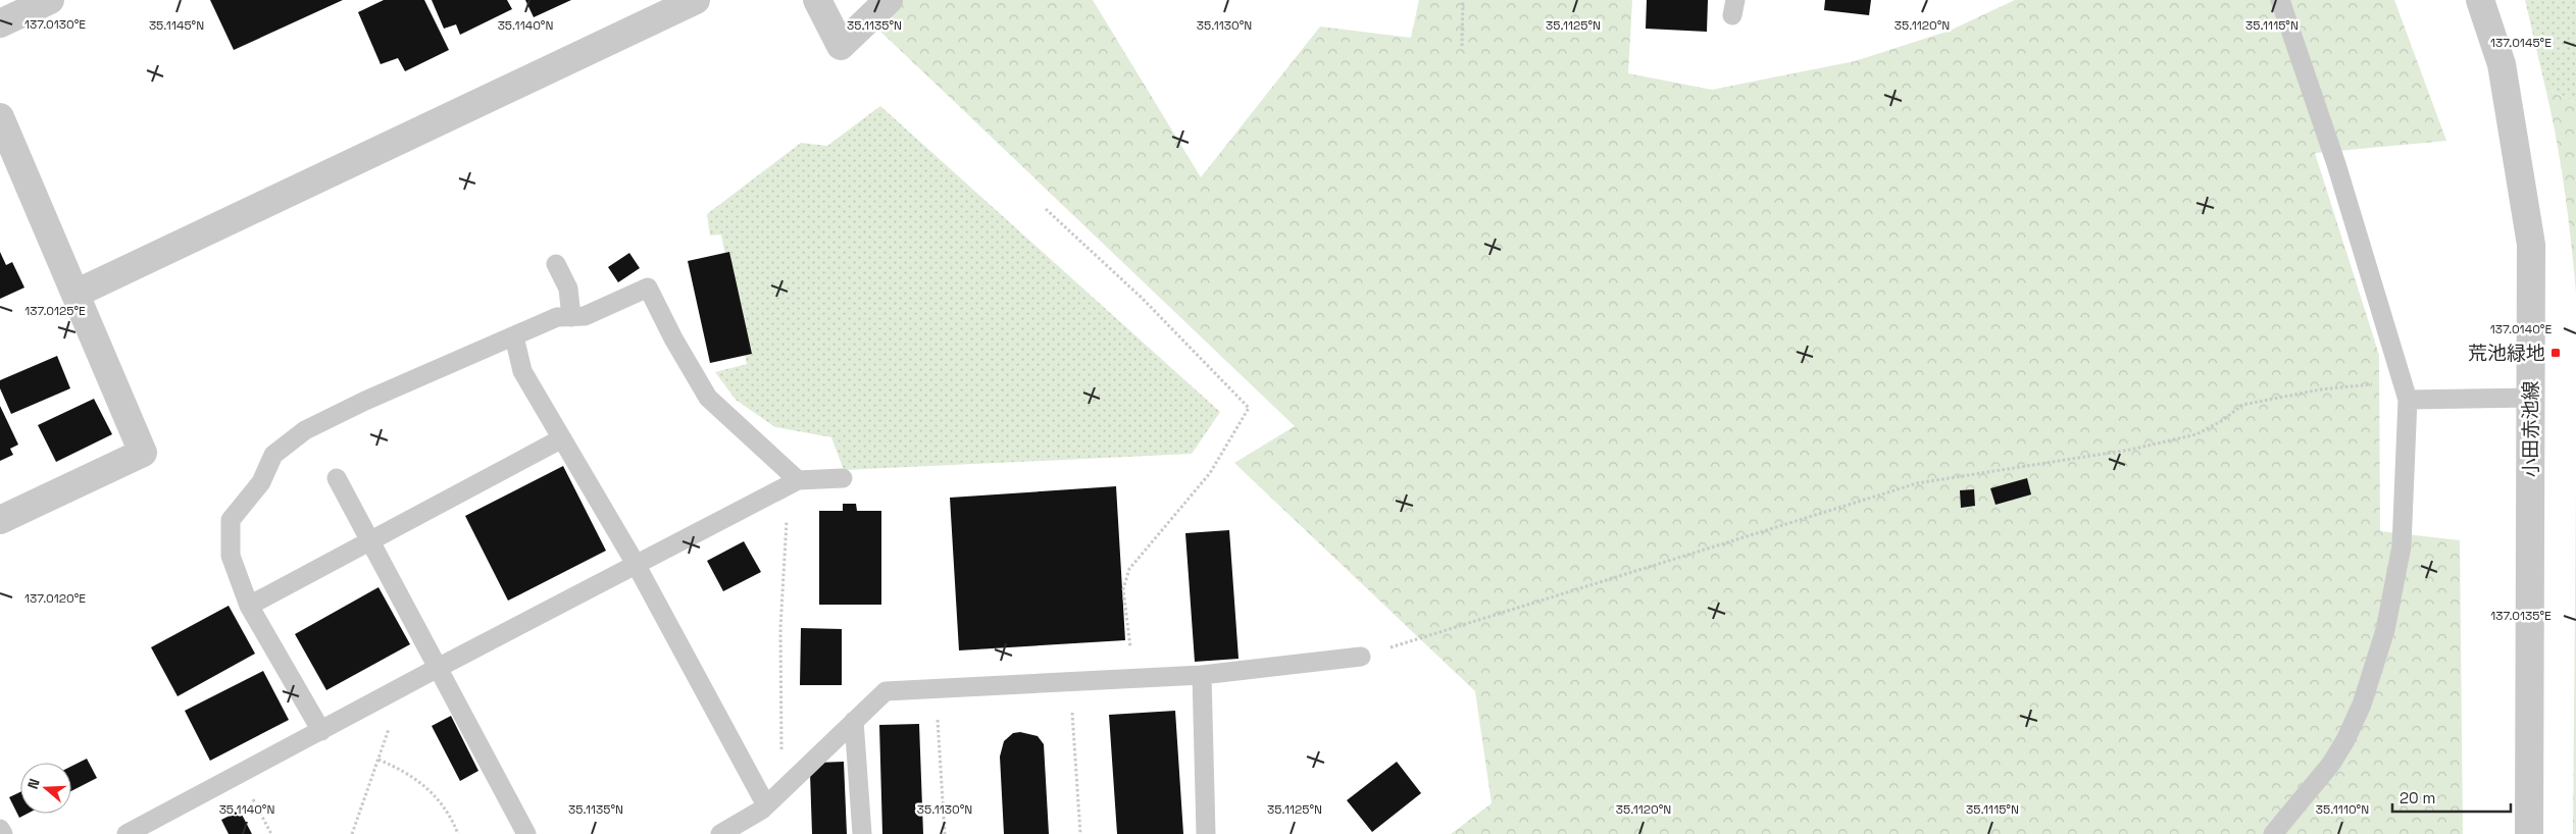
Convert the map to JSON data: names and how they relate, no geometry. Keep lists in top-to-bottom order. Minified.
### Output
{"streets":{"street":["小田赤池線"]},"places":{"transit":["荒池緑地"]},"scale_bar":"20 m","north":"left","coordinates":["137.0130°E","35.1145°N","35.1140°N","35.1135°N","35.1130°N","35.1125°N","35.1120°N","35.1115°N","137.0145°E","137.0125°E","137.0140°E","137.0120°E","137.0135°E","35.1110°N"]}
